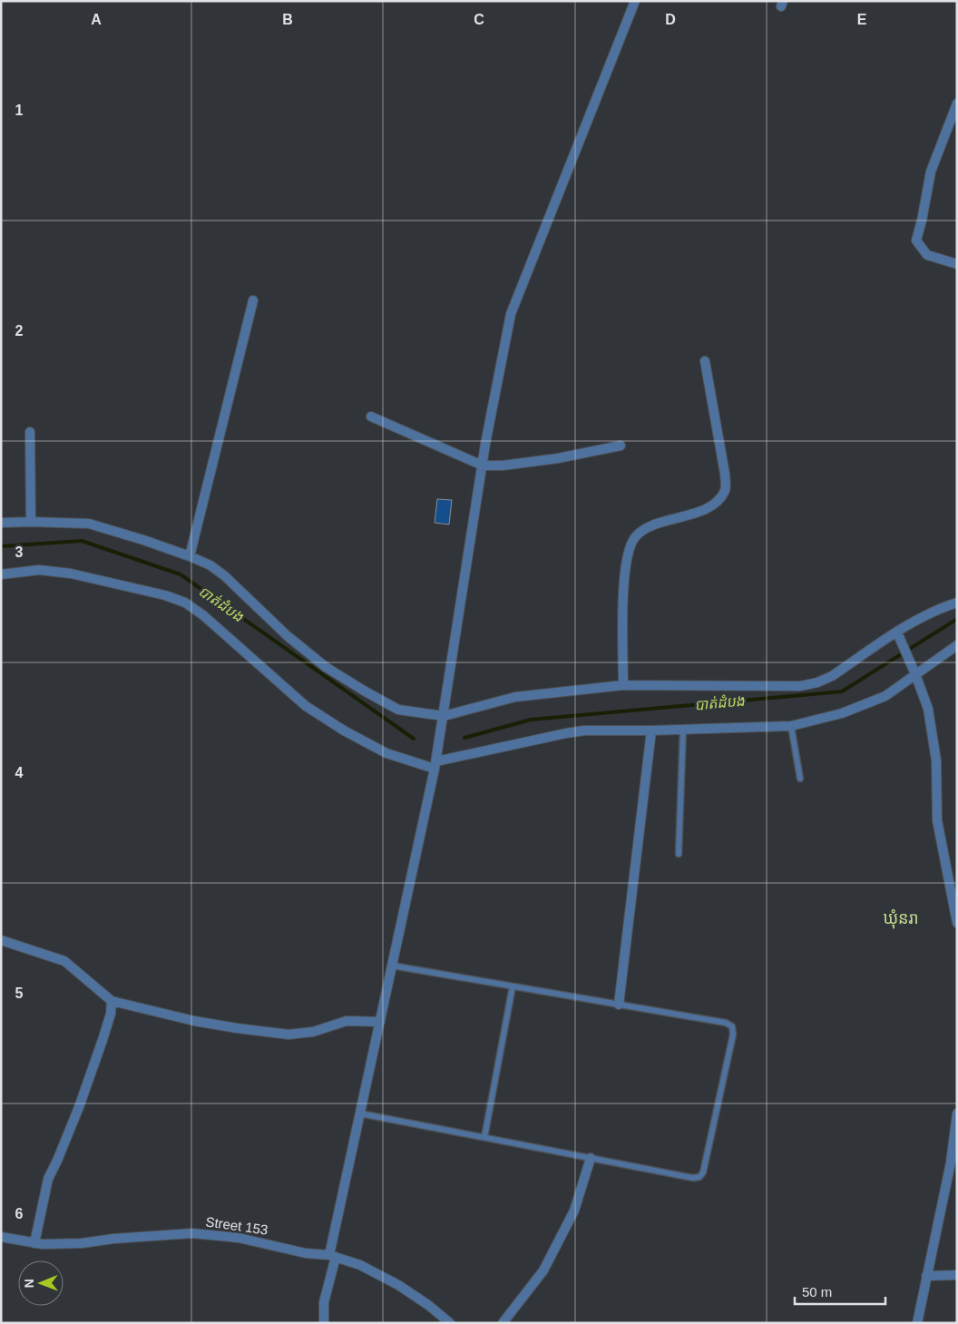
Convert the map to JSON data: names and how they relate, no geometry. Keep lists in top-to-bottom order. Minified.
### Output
{"streets":{"street":["Street 153"]},"districts":["ឃុំនរា"],"water":["បាត់ដំបង"],"scale_bar":"50 m","north":"left","grid":{"columns":["A","B","C","D","E"],"rows":["1","2","3","4","5","6"]}}
